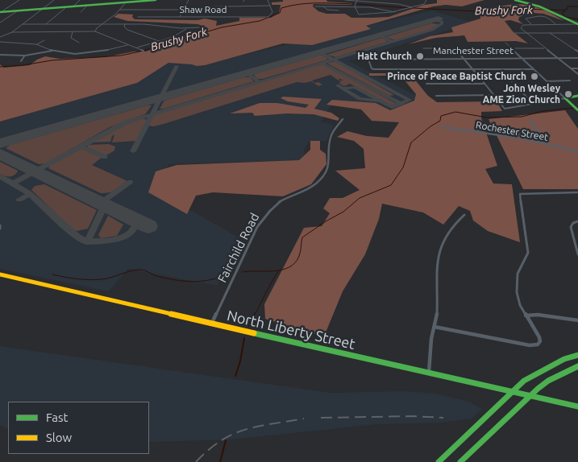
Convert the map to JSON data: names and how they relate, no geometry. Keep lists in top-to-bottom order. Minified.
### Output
{"streets":{"main road":["North Liberty Street"],"street":["Shaw Road","Manchester Street","Rochester Street","Fairchild Road"]},"crossings":[["Fairchild Road","North Liberty Street"]],"water":["Brushy Fork"],"places":["Hatt Church","Prince of Peace Baptist Church","John Wesley AME Zion Church"],"legend":["Fast","Slow"]}
